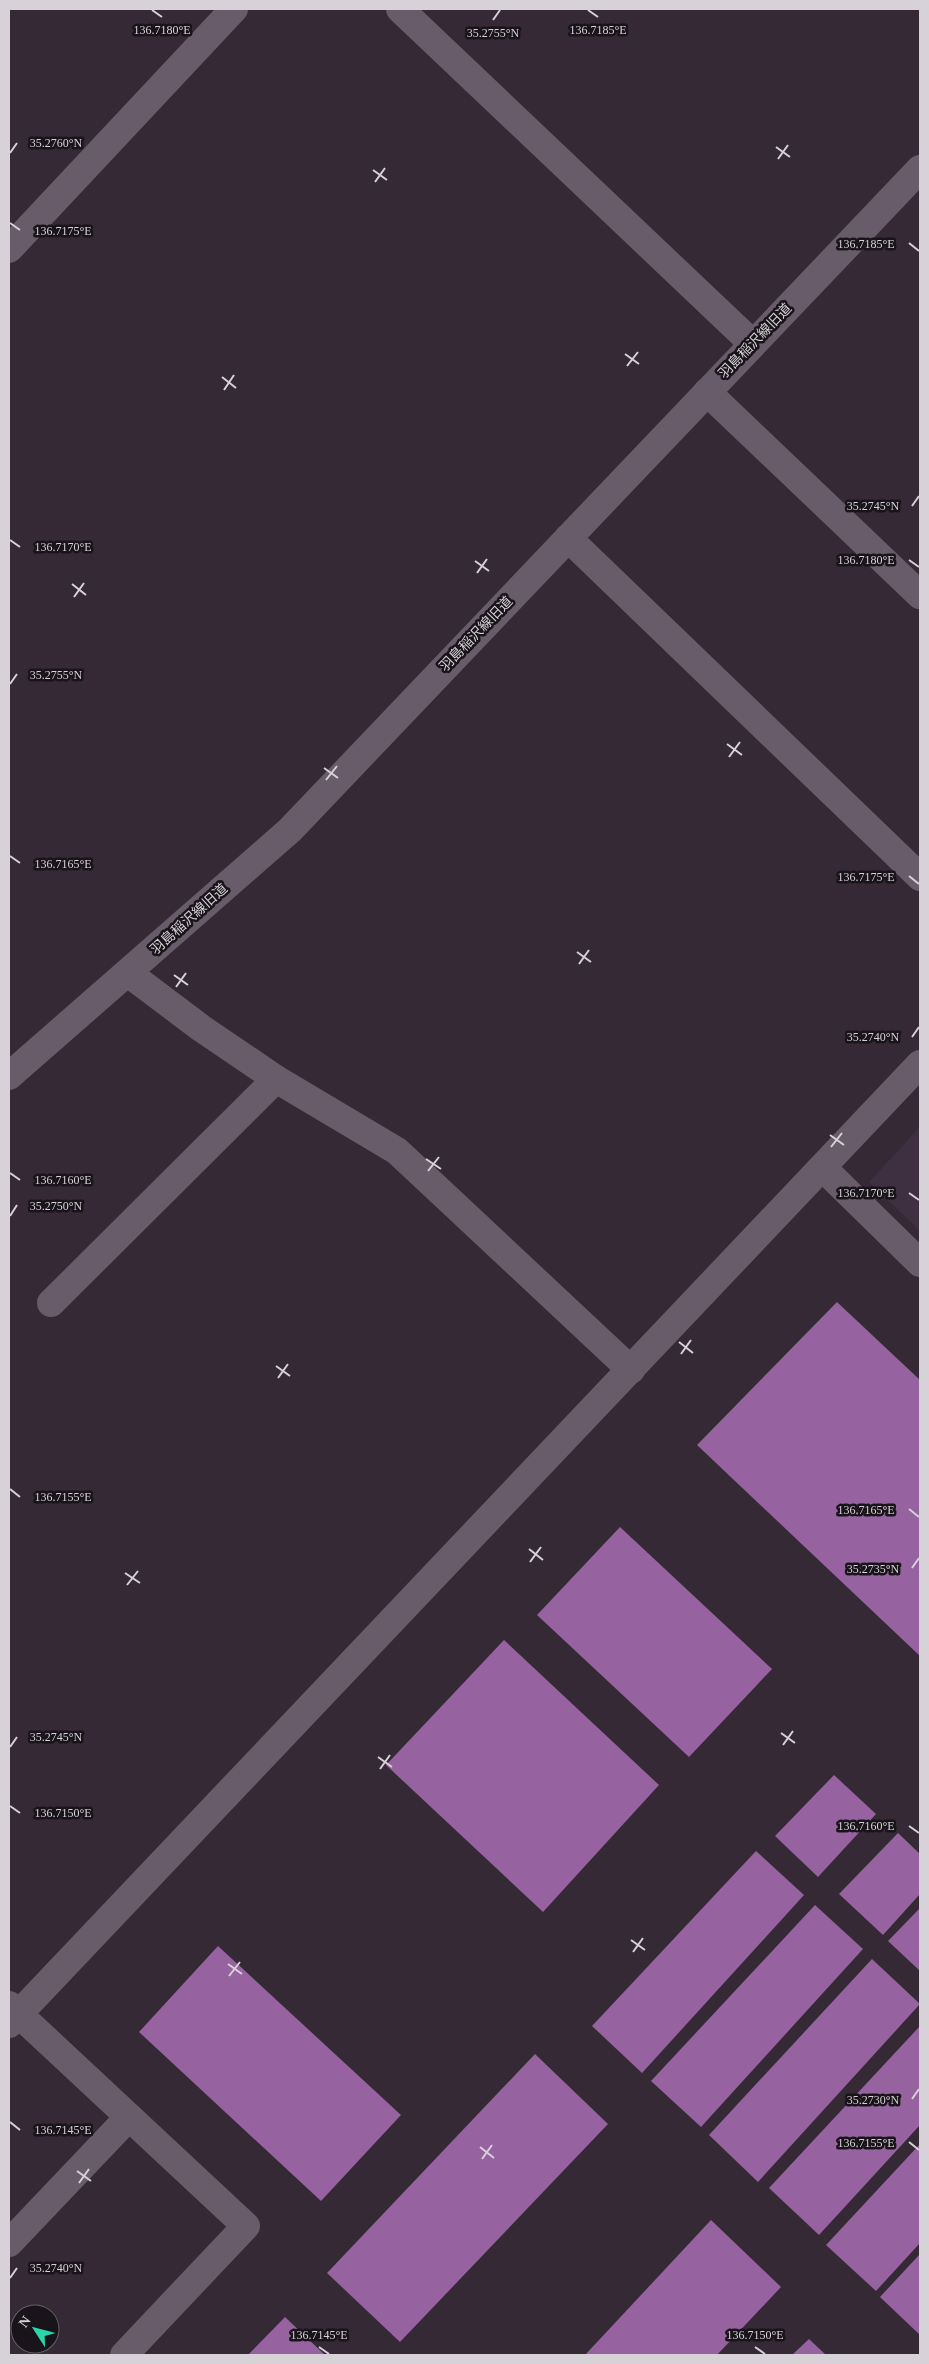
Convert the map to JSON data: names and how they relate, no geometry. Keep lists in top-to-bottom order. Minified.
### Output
{"streets":{"street":["羽島稲沢線旧道"]},"north":"top left","coordinates":["136.7185°E","136.7180°E","35.2755°N","35.2760°N","136.7175°E","35.2745°N","136.7170°E","136.7165°E","35.2740°N","136.7160°E","35.2750°N","136.7155°E","35.2735°N","136.7150°E","35.2730°N","136.7145°E"]}
